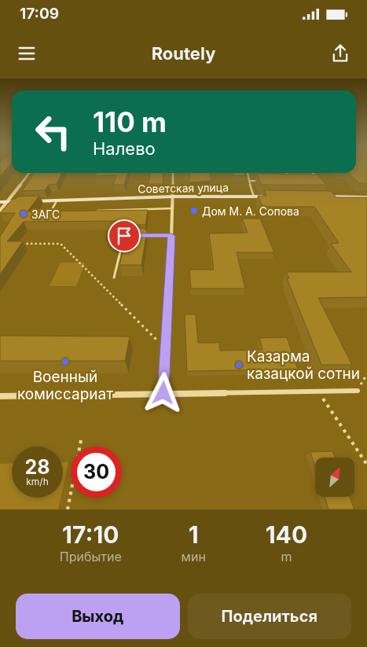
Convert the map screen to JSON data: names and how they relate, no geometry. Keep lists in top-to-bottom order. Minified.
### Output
{"streets":{"street":["Советская улица"]},"places":["Дом М. А. Сопова","ЗАГС","Военный комиссариат","Казарма казацкой сотни"],"north":"top right","page":{"status":"17:09","header":"Routely","turn":["110 m","Налево"],"speed":"28 km/h","limit":"30","eta":["17:10","Прибытие","1","мин","140","m"],"buttons":["Выход","Поделиться"]}}
